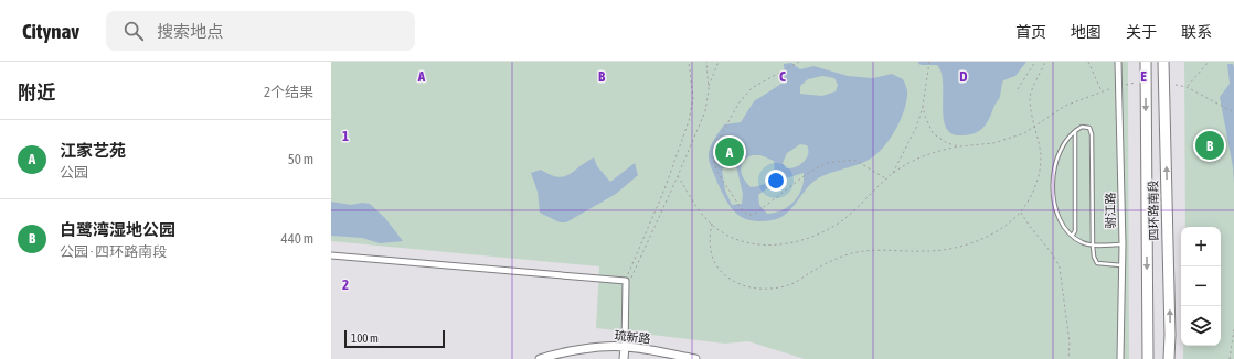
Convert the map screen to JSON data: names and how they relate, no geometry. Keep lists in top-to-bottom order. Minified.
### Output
{"streets":{"highway":["四环路南段"],"street":["驸江路","琉新路"]},"scale_bar":"100 m","page":{"header":"Citynav","search":"搜索地点","nav":["首页","地图","关于","联系"],"heading":["附近","2个结果"],"list":[{"mark":"A","name":"江家艺苑","note":"公园","value":"50 m"},{"mark":"B","name":"白鹭湾湿地公园","note":"公园 · 四环路南段","value":"440 m"}],"pins":["B","A"],"map_buttons":["+","−"],"scale":"100 m"},"grid":{"columns":["A","B","C","D","E"],"rows":["1","2"]}}
